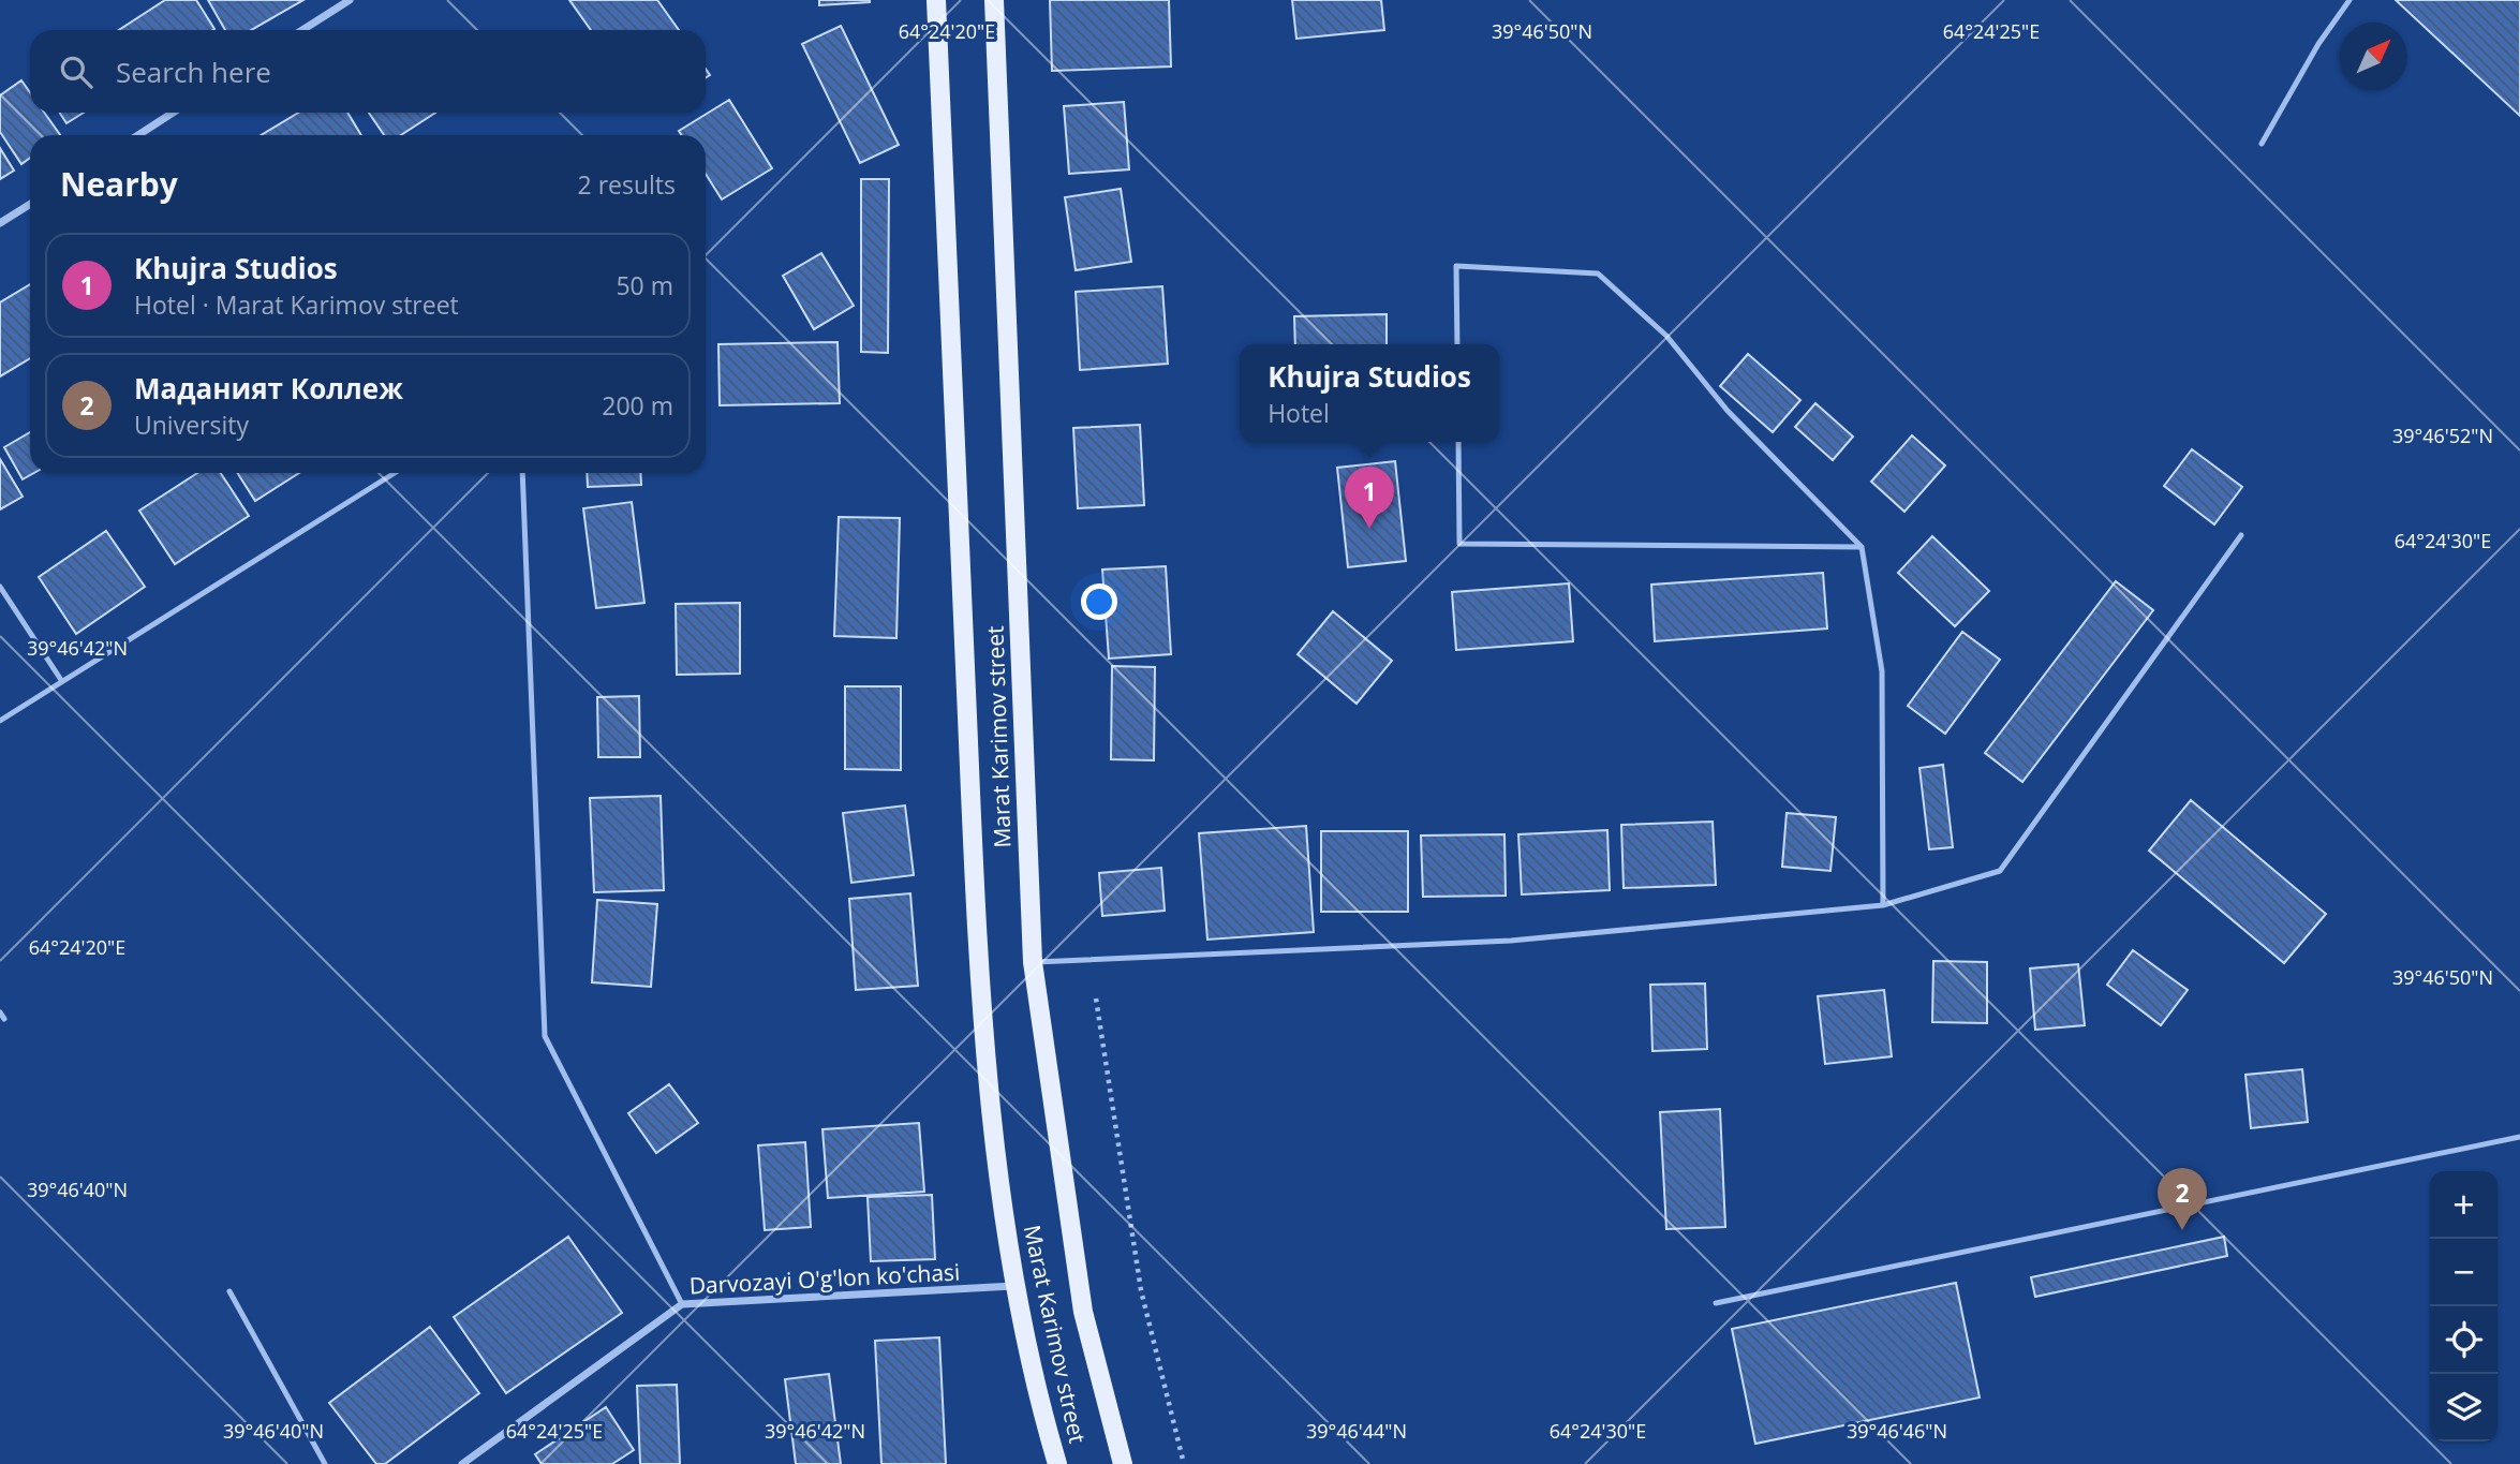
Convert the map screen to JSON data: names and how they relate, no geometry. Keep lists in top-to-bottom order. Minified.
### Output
{"streets":{"main road":["Marat Karimov street"],"street":["Darvozayi O'g'lon ko'chasi"]},"crossings":[["Marat Karimov street","Darvozayi O'g'lon ko'chasi"]],"north":"top right","page":{"search":"Search here","heading":["Nearby","2 results"],"list":[{"mark":"1","name":"Khujra Studios","note":"Hotel · Marat Karimov street","value":"50 m"},{"mark":"2","name":"Маданият Коллеж","note":"University","value":"200 m"}],"popup":["Khujra Studios","Hotel"],"pins":["1","2"],"map_buttons":["+","−"]},"coordinates":["64°24'20\"E","39°46'50\"N","64°24'25\"E","39°46'52\"N","64°24'30\"E","39°46'42\"N","39°46'40\"N","39°46'44\"N","39°46'46\"N"]}
